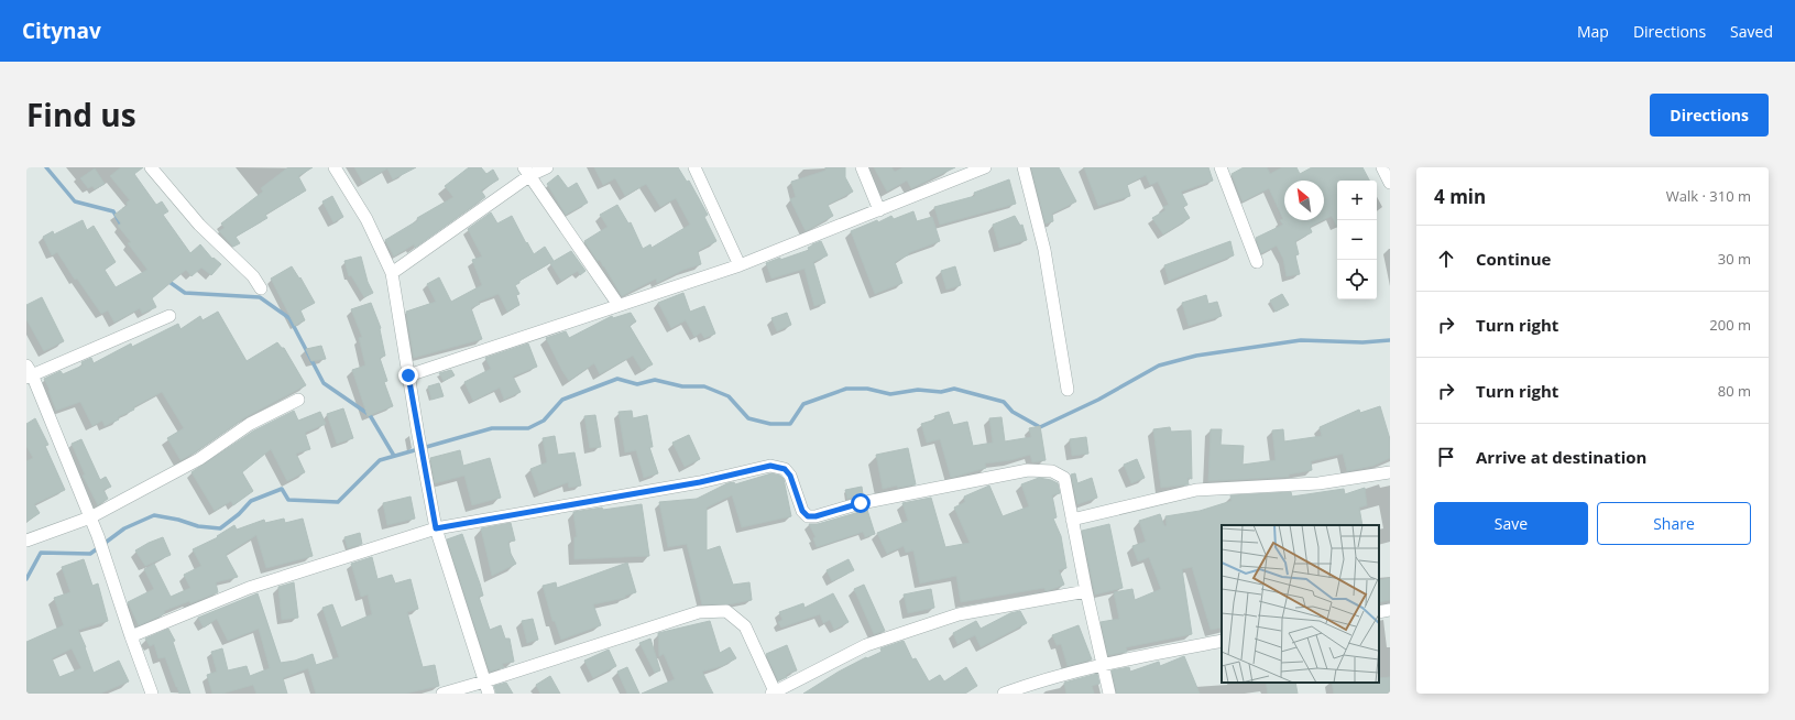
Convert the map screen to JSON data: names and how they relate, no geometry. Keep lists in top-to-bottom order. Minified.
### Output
{"north":"top left","page":{"header":"Citynav","nav":["Map","Directions","Saved"],"title":"Find us","buttons":["Directions",["Save","Share"]],"heading":["4 min","Walk · 310 m"],"map_buttons":["+","−"],"list":[["Continue","30 m"],["Turn right","200 m"],["Turn right","80 m"],"Arrive at destination"]}}
